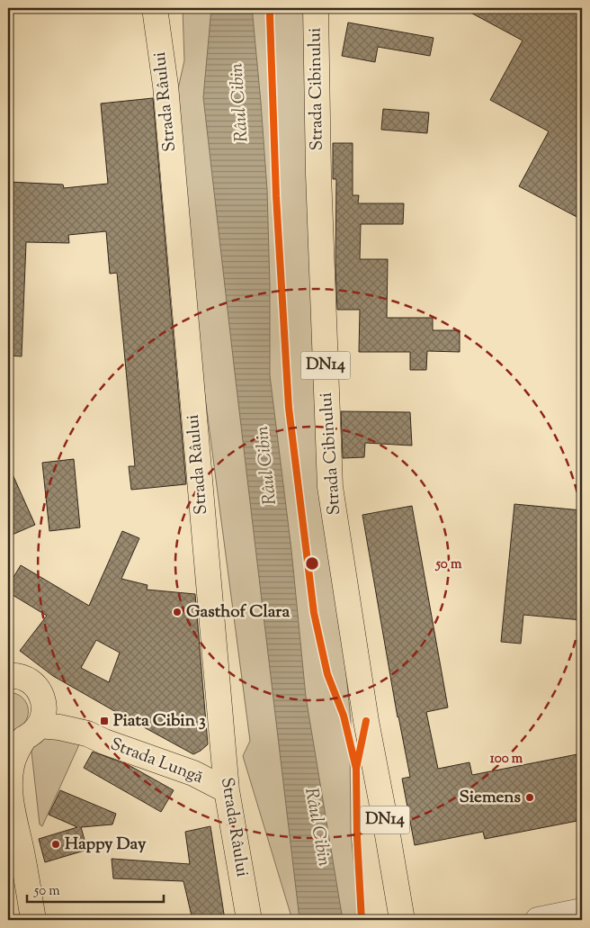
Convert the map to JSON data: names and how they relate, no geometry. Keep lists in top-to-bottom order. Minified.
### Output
{"streets":{"main road":["Strada Cibinului","Strada Râului","DN14","Strada Lungă"]},"crossings":[["Strada Râului","Strada Lungă"]],"water":["Râul Cibin"],"places":{"other":["Gasthof Clara","Siemens","Happy Day"],"transit":["Piata Cibin 3"]},"scale_bar":"50 m","rings":["50 m","100 m"]}
